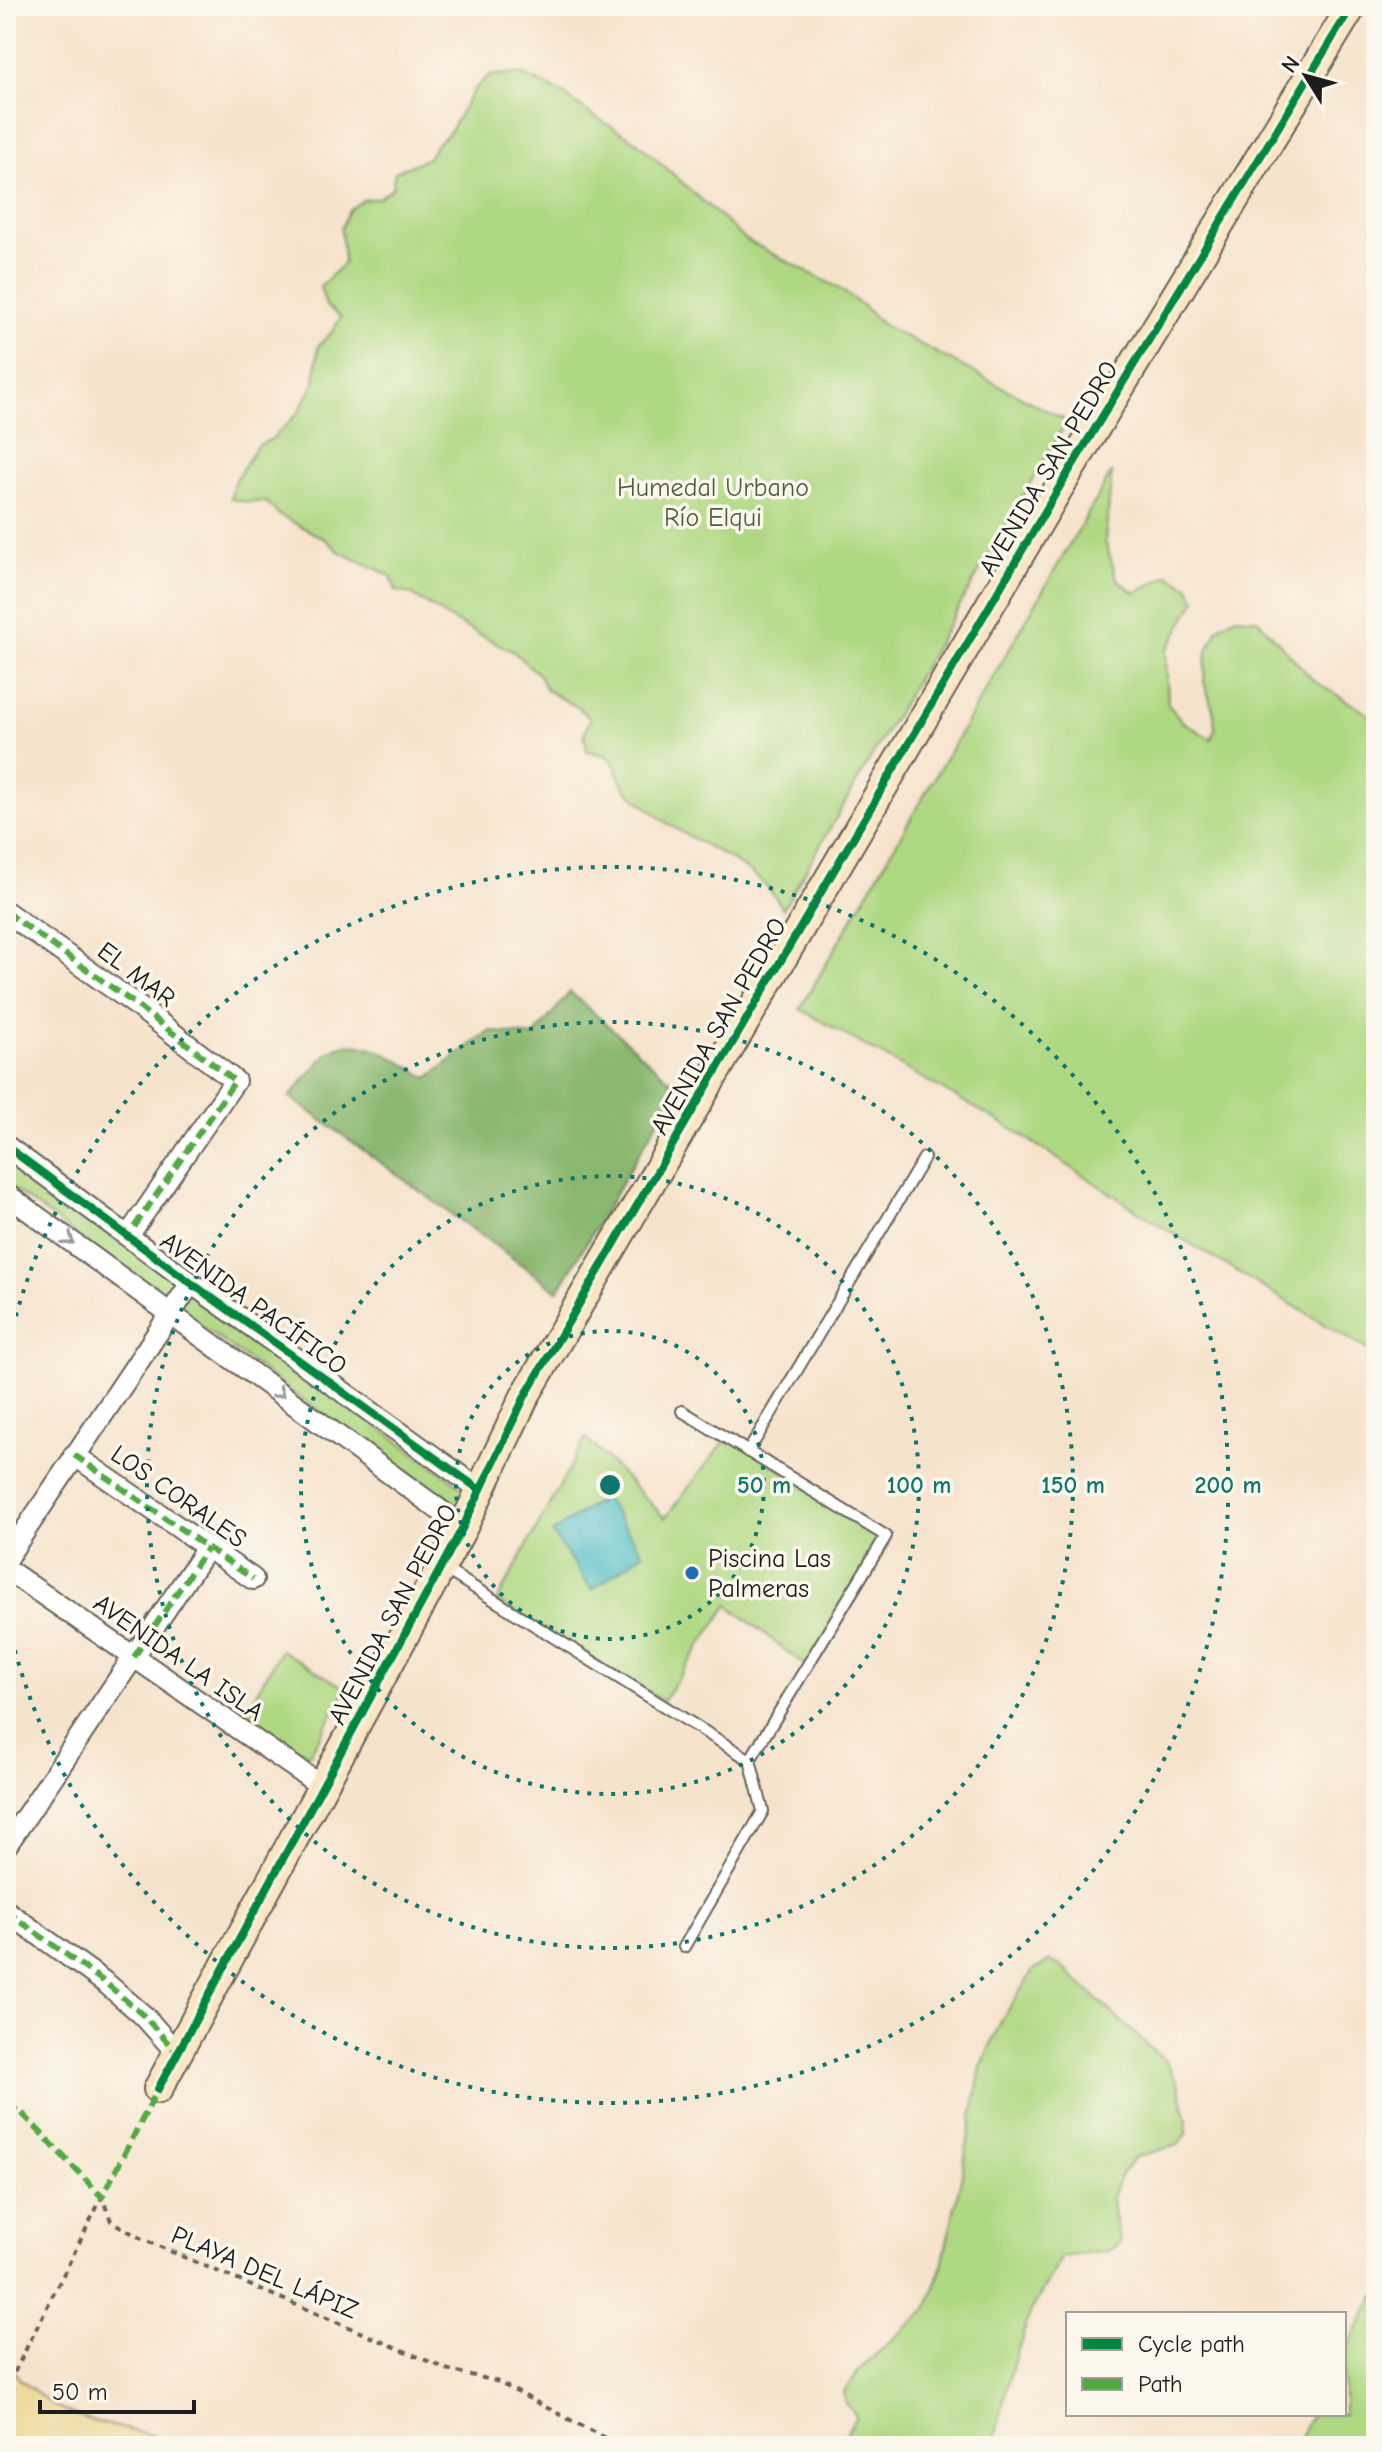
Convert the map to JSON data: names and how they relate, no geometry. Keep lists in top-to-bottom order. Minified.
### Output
{"streets":{"street":["AVENIDA SAN PEDRO","EL MAR","AVENIDA PACÍFICO","LOS CORALES","AVENIDA LA ISLA"],"path":["PLAYA DEL LÁPIZ"]},"crossings":[["AVENIDA SAN PEDRO","AVENIDA PACÍFICO"],["AVENIDA SAN PEDRO","AVENIDA LA ISLA"],["EL MAR","AVENIDA PACÍFICO"],["AVENIDA PACÍFICO","LOS CORALES"]],"parks":["Humedal Urbano Río Elqui"],"places":["Piscina Las Palmeras"],"legend":["Cycle path","Path"],"scale_bar":"50 m","north":"top left","rings":["50 m","100 m","150 m","200 m"]}
